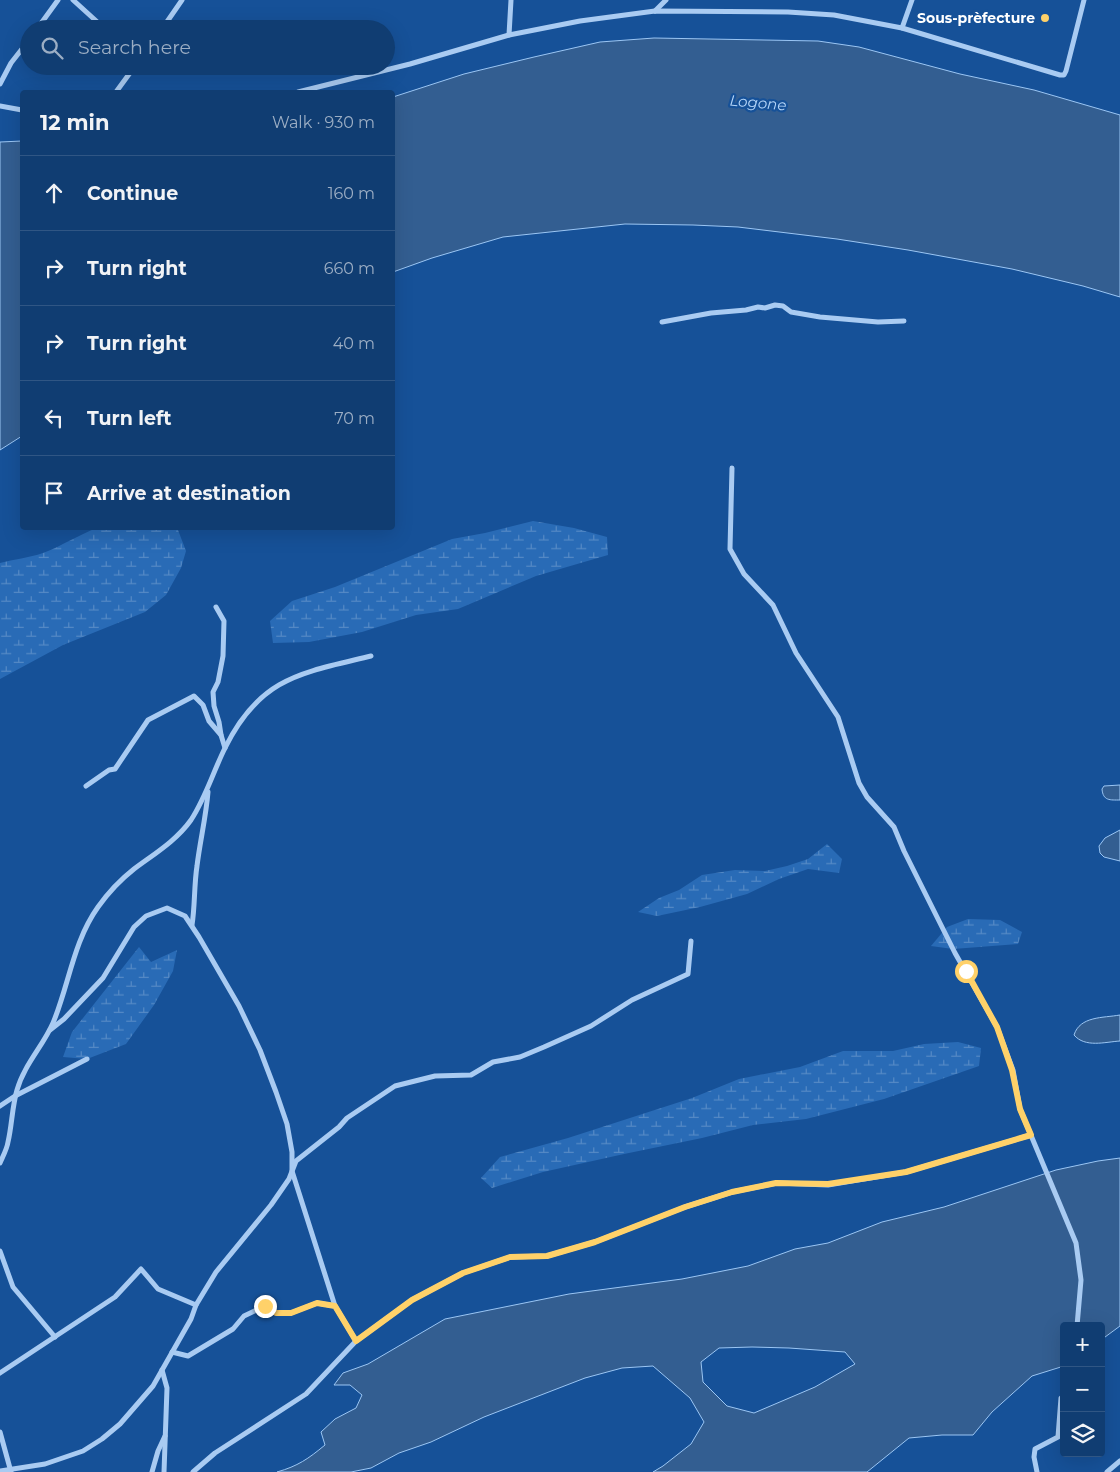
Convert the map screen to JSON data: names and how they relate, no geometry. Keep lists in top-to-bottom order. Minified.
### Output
{"water":["Logone"],"places":["Sous-prèfecture"],"page":{"search":"Search here","heading":["12 min","Walk · 930 m"],"list":[["Continue","160 m"],["Turn right","660 m"],["Turn right","40 m"],["Turn left","70 m"],"Arrive at destination"],"map_buttons":["+","−"]}}
